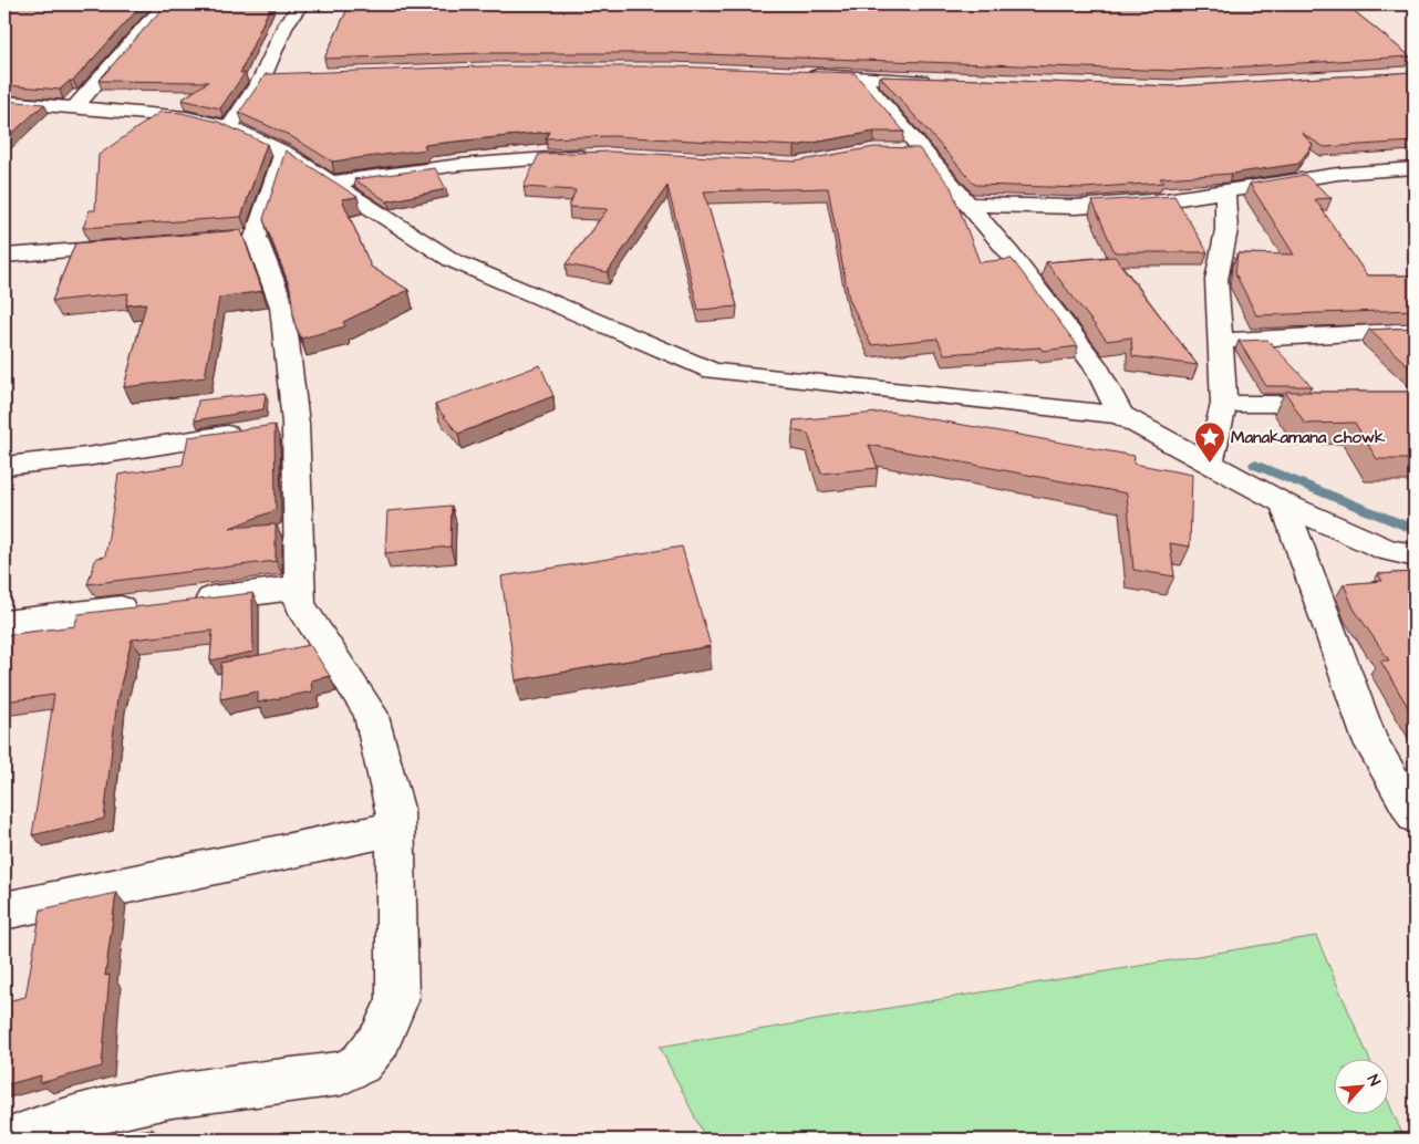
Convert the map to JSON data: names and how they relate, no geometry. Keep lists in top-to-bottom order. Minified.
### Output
{"places":{"place":["Manakamana chowk"]},"north":"top right"}
